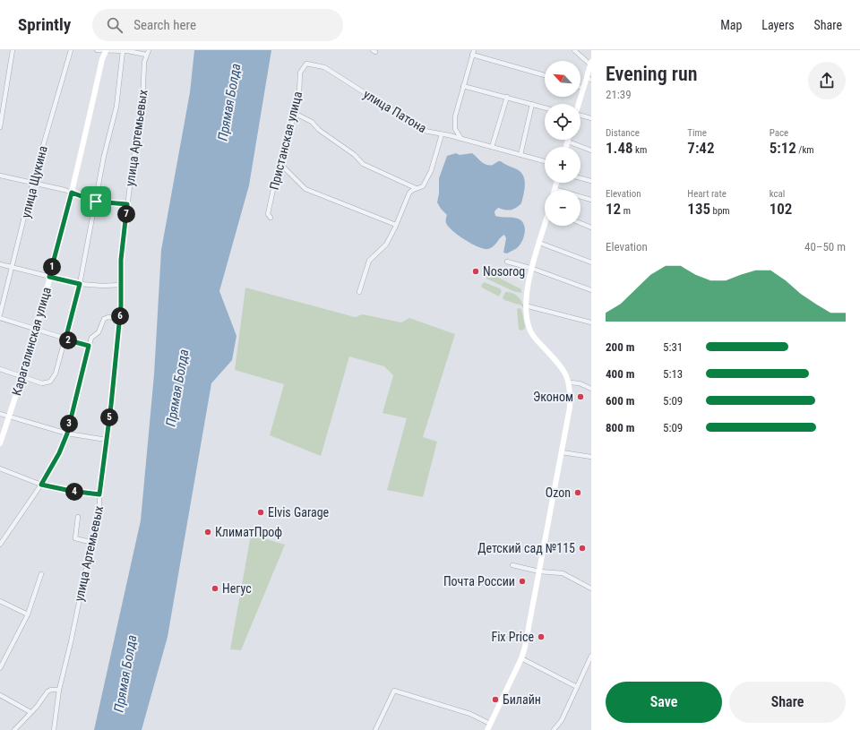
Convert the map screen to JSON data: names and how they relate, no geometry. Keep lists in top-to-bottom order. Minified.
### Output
{"streets":{"main road":["Карагалинская улица"],"street":["улица Патона","улица Артемьевых","Пристанская улица","улица Щукина"]},"crossings":[["улица Патона","Пристанская улица"]],"water":["Прямая Болда"],"places":["Nosorog","Эконом","Ozon","Elvis Garage","КлиматПроф","Детский сад №115","Почта России","Негус","Fix Price","Билайн"],"north":"top left","page":{"header":"Sprintly","search":"Search here","nav":["Map","Layers","Share"],"heading":["Evening run","21:39"],"map_buttons":["+","−"],"stats":[["Distance","1.48 km"],["Time","7:42"],["Pace","5:12 /km"],["Elevation","12 m"],["Heart rate","135 bpm"],["kcal","102"]],"pins":["7","1","6","2","5","3","4"],"chart":["Elevation","40–50 m"],"list":[{"name":"200 m","note":"5:31"},{"name":"400 m","note":"5:13"},{"name":"600 m","note":"5:09"},{"name":"800 m","note":"5:09"}],"buttons":["Save","Share"]}}
